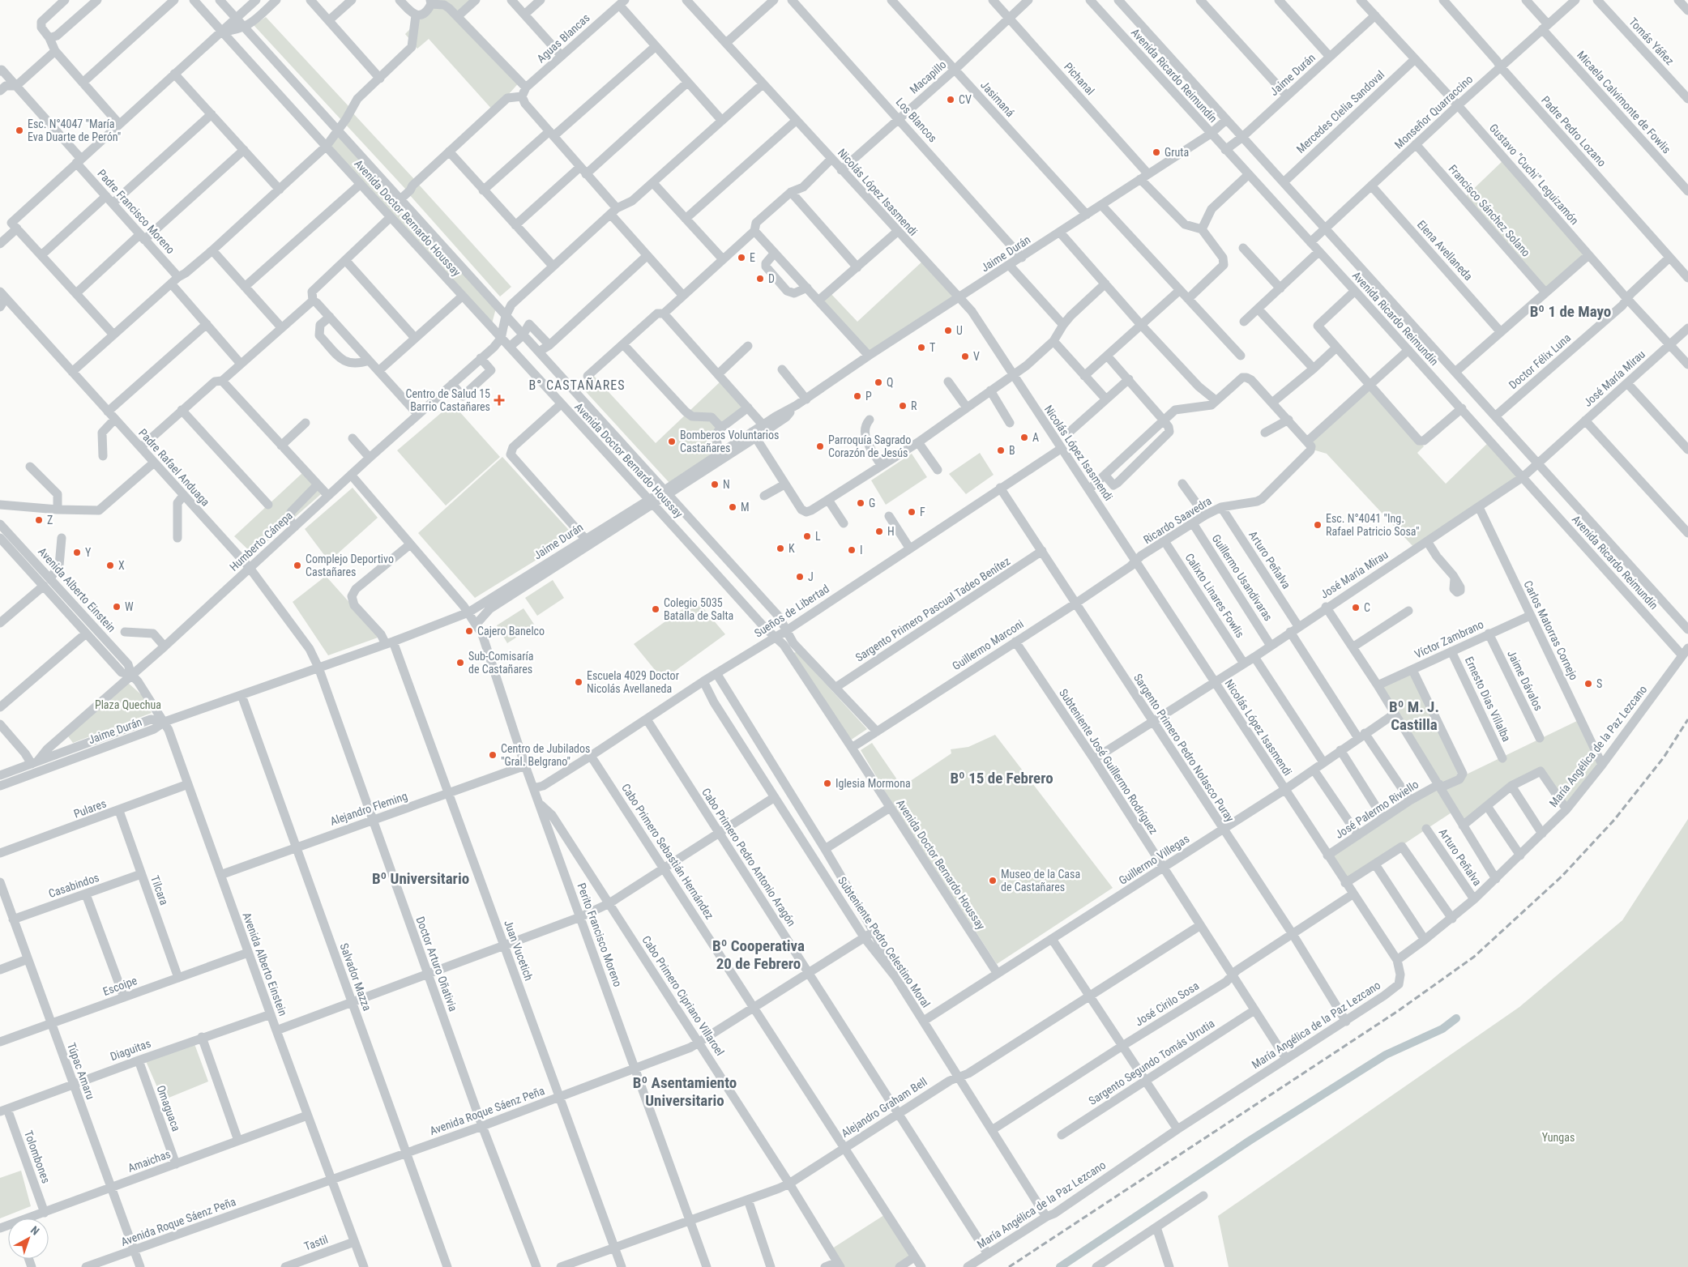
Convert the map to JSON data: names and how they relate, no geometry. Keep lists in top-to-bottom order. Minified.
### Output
{"streets":{"street":["Aguas Blancas","Tomás Yáñez","Jaime Durán","Avenida Ricardo Reimundín","Macapillo","Pichanal","Jasimaná","Micaela Calvimonte de Fowlis","Mercedes Clelia Sandoval","Monseñor Quarraccino","Los Blancos","Padre Pedro Lozano","Gustavo \"Cuchi\" Leguizamón","Nicolás López Isasmendi","Francisco Sánchez Solano","Padre Francisco Moreno","Avenida Doctor Bernardo Houssay","Elena Avellaneda","Doctor Félix Luna","José María Mirau","Padre Rafael Anduaga","Ricardo Saavedra","Humberto Cánepa","Arturo Peñalva","Guillermo Usandivaras","Avenida Alberto Einstein","Calixto Linares Fowlis","Sargento Primero Pascual Tadeo Benítez","Sueños de Libertad","Carlos Matorras Cornejo","Víctor Zambrano","Guillermo Marconi","Jaime Dávalos","Ernesto Dias Villalba","María Angélica de la Paz Lezcano","Sargento Primero Pedro Nolasco Puray","Subteniente José Guillermo Rodríguez","Pulares","Alejandro Fleming","José Palermo Riviello","Cabo Primero Sebastián Hernández","Cabo Primero Pedro Antonio Aragón","Guillermo Villegas","Casabindos","Tilcara","Perito Francisco Moreno","Subteniente Pedro Celestino Moral","Juan Vucetich","Doctor Arturo Oñativia","Salvador Mazza","Escoipe","Cabo Primero Cipriano Villaroel","José Cirilo Sosa","Diaguitas","Sargento Segundo Tomás Urrutia","Túpac Amaru","Alejandro Graham Bell","Omaguaca","Avenida Roque Sáenz Peña","Tolombones","Amaichas","Tastil"]},"crossings":[["Jaime Durán","Avenida Ricardo Reimundín"],["Jaime Durán","Pichanal"],["Jaime Durán","Jasimaná"],["Jaime Durán","Los Blancos"],["Jaime Durán","Gustavo \"Cuchi\" Leguizamón"],["Jaime Durán","Nicolás López Isasmendi"],["Jaime Durán","Avenida Doctor Bernardo Houssay"],["Jaime Durán","Padre Rafael Anduaga"],["Jaime Durán","Humberto Cánepa"],["Jaime Durán","Avenida Alberto Einstein"],["Jaime Durán","Perito Francisco Moreno"],["Jaime Durán","Juan Vucetich"],["Jaime Durán","Doctor Arturo Oñativia"],["Jaime Durán","Salvador Mazza"],["Avenida Ricardo Reimundín","Mercedes Clelia Sandoval"],["Avenida Ricardo Reimundín","Monseñor Quarraccino"],["Avenida Ricardo Reimundín","Doctor Félix Luna"],["Avenida Ricardo Reimundín","José María Mirau"],["Avenida Ricardo Reimundín","Ricardo Saavedra"],["Avenida Ricardo Reimundín","María Angélica de la Paz Lezcano"],["Macapillo","Pichanal"],["Macapillo","Jasimaná"],["Macapillo","Los Blancos"],["Macapillo","Nicolás López Isasmendi"],["Micaela Calvimonte de Fowlis","Monseñor Quarraccino"],["Mercedes Clelia Sandoval","Gustavo \"Cuchi\" Leguizamón"],["Monseñor Quarraccino","Padre Pedro Lozano"],["Monseñor Quarraccino","Gustavo \"Cuchi\" Leguizamón"],["Monseñor Quarraccino","Francisco Sánchez Solano"],["Monseñor Quarraccino","Elena Avellaneda"],["Padre Pedro Lozano","Doctor Félix Luna"],["Gustavo \"Cuchi\" Leguizamón","Doctor Félix Luna"],["Gustavo \"Cuchi\" Leguizamón","José María Mirau"],["Nicolás López Isasmendi","José María Mirau"],["Nicolás López Isasmendi","Ricardo Saavedra"],["Nicolás López Isasmendi","Sueños de Libertad"],["Nicolás López Isasmendi","Guillermo Marconi"],["Nicolás López Isasmendi","María Angélica de la Paz Lezcano"],["Nicolás López Isasmendi","José Palermo Riviello"],["Nicolás López Isasmendi","Guillermo Villegas"],["Nicolás López Isasmendi","José Cirilo Sosa"],["Avenida Doctor Bernardo Houssay","Humberto Cánepa"],["Avenida Doctor Bernardo Houssay","Sargento Primero Pascual Tadeo Benítez"],["Avenida Doctor Bernardo Houssay","Sueños de Libertad"],["Avenida Doctor Bernardo Houssay","Guillermo Marconi"],["Avenida Doctor Bernardo Houssay","Guillermo Villegas"],["José María Mirau","Arturo Peñalva"],["José María Mirau","Guillermo Usandivaras"],["José María Mirau","Calixto Linares Fowlis"],["José María Mirau","Carlos Matorras Cornejo"],["José María Mirau","Sargento Primero Pedro Nolasco Puray"],["José María Mirau","Subteniente José Guillermo Rodríguez"],["Padre Rafael Anduaga","Humberto Cánepa"],["Padre Rafael Anduaga","Doctor Arturo Oñativia"],["Ricardo Saavedra","Arturo Peñalva"],["Ricardo Saavedra","Guillermo Usandivaras"],["Ricardo Saavedra","Calixto Linares Fowlis"],["Ricardo Saavedra","Guillermo Marconi"],["Humberto Cánepa","Avenida Alberto Einstein"],["Humberto Cánepa","Perito Francisco Moreno"],["Arturo Peñalva","María Angélica de la Paz Lezcano"],["Avenida Alberto Einstein","Pulares"],["Avenida Alberto Einstein","Alejandro Fleming"],["Avenida Alberto Einstein","Escoipe"],["Avenida Alberto Einstein","Diaguitas"],["Avenida Alberto Einstein","Avenida Roque Sáenz Peña"],["Avenida Alberto Einstein","Amaichas"],["Avenida Alberto Einstein","Tastil"],["Sargento Primero Pascual Tadeo Benítez","Sargento Primero Pedro Nolasco Puray"],["Sueños de Libertad","Sargento Primero Pedro Nolasco Puray"],["Sueños de Libertad","Cabo Primero Sebastián Hernández"],["Sueños de Libertad","Cabo Primero Pedro Antonio Aragón"],["Sueños de Libertad","Perito Francisco Moreno"],["Sueños de Libertad","Subteniente Pedro Celestino Moral"],["Carlos Matorras Cornejo","Víctor Zambrano"],["Carlos Matorras Cornejo","María Angélica de la Paz Lezcano"],["Víctor Zambrano","Jaime Dávalos"],["Víctor Zambrano","Ernesto Dias Villalba"],["Víctor Zambrano","José Palermo Riviello"],["Guillermo Marconi","Sargento Primero Pedro Nolasco Puray"],["Guillermo Marconi","Subteniente José Guillermo Rodríguez"],["María Angélica de la Paz Lezcano","Sargento Primero Pedro Nolasco Puray"],["María Angélica de la Paz Lezcano","Subteniente José Guillermo Rodríguez"],["María Angélica de la Paz Lezcano","Cabo Primero Pedro Antonio Aragón"],["María Angélica de la Paz Lezcano","Subteniente Pedro Celestino Moral"],["Sargento Primero Pedro Nolasco Puray","Guillermo Villegas"],["Sargento Primero Pedro Nolasco Puray","José Cirilo Sosa"],["Subteniente José Guillermo Rodríguez","Guillermo Villegas"],["Subteniente José Guillermo Rodríguez","José Cirilo Sosa"],["Subteniente José Guillermo Rodríguez","Sargento Segundo Tomás Urrutia"],["Subteniente José Guillermo Rodríguez","Alejandro Graham Bell"],["Pulares","Tilcara"],["Alejandro Fleming","Perito Francisco Moreno"],["Alejandro Fleming","Juan Vucetich"],["Alejandro Fleming","Doctor Arturo Oñativia"],["Alejandro Fleming","Salvador Mazza"],["Cabo Primero Sebastián Hernández","Alejandro Graham Bell"],["Cabo Primero Sebastián Hernández","Avenida Roque Sáenz Peña"],["Cabo Primero Pedro Antonio Aragón","Alejandro Graham Bell"],["Cabo Primero Pedro Antonio Aragón","Avenida Roque Sáenz Peña"],["Guillermo Villegas","Subteniente Pedro Celestino Moral"],["Casabindos","Tilcara"],["Casabindos","Túpac Amaru"],["Tilcara","Escoipe"],["Perito Francisco Moreno","Juan Vucetich"],["Perito Francisco Moreno","Cabo Primero Cipriano Villaroel"],["Perito Francisco Moreno","Alejandro Graham Bell"],["Perito Francisco Moreno","Avenida Roque Sáenz Peña"],["Subteniente Pedro Celestino Moral","José Cirilo Sosa"],["Subteniente Pedro Celestino Moral","Alejandro Graham Bell"],["Subteniente Pedro Celestino Moral","Avenida Roque Sáenz Peña"],["Juan Vucetich","Alejandro Graham Bell"],["Juan Vucetich","Avenida Roque Sáenz Peña"],["Doctor Arturo Oñativia","Avenida Roque Sáenz Peña"],["Salvador Mazza","Avenida Roque Sáenz Peña"],["Escoipe","Túpac Amaru"],["Cabo Primero Cipriano Villaroel","Alejandro Graham Bell"],["Cabo Primero Cipriano Villaroel","Avenida Roque Sáenz Peña"],["Diaguitas","Túpac Amaru"],["Diaguitas","Omaguaca"],["Diaguitas","Tolombones"],["Túpac Amaru","Avenida Roque Sáenz Peña"],["Túpac Amaru","Amaichas"],["Omaguaca","Amaichas"],["Tolombones","Amaichas"]],"districts":["Bº 1 de Mayo","B° CASTAÑARES","Bº M. J. Castilla","Bº 15 de Febrero","Bº Universitario","Bº Cooperativa 20 de Febrero","Bº Asentamiento Universitario"],"parks":["Plaza Quechua","Yungas"],"places":{"other":["CV","Esc. N°4047 \"María Eva Duarte de Perón\"","Gruta","E","D","U","T","V","Q","P","R","A","Bomberos Voluntarios Castañares","Parroquía Sagrado Corazón de Jesús","B","N","G","M","F","Z","Esc. N°4041 \"Ing. Rafael Patricio Sosa\"","H","L","K","I","Y","X","Complejo Deportivo Castañares","J","W","C","Colegio 5035 Batalla de Salta","Cajero Banelco","Sub-Comisaría de Castañares","Escuela 4029 Doctor Nicolás Avellaneda","S","Centro de Jubilados \"Gral. Belgrano\"","Iglesia Mormona","Museo de la Casa de Castañares"],"health":["Centro de Salud 15 Barrio Castañares"]},"north":"top right"}
